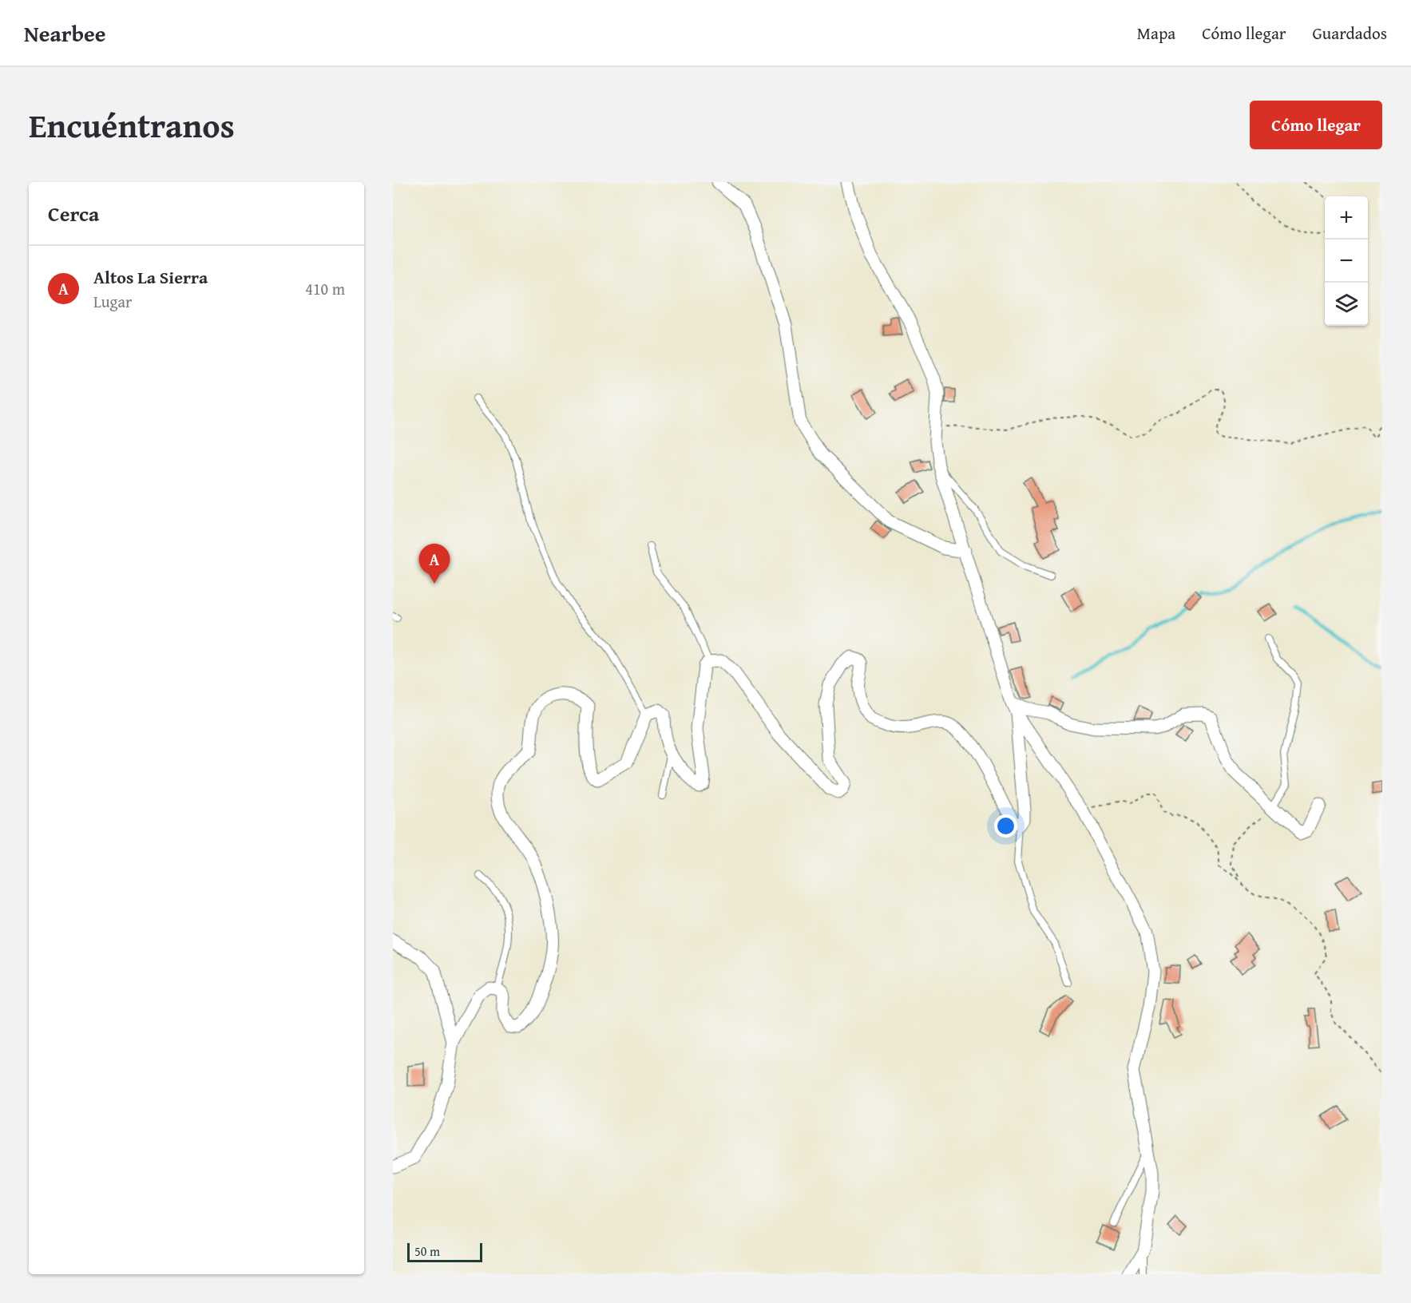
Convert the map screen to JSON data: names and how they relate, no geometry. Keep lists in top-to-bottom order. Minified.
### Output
{"scale_bar":"50 m","page":{"header":"Nearbee","nav":["Mapa","Cómo llegar","Guardados"],"title":"Encuéntranos","buttons":"Cómo llegar","heading":"Cerca","map_buttons":["+","−"],"list":[{"mark":"A","name":"Altos La Sierra","note":"Lugar","value":"410 m"}],"pins":"A","scale":"50 m"}}
